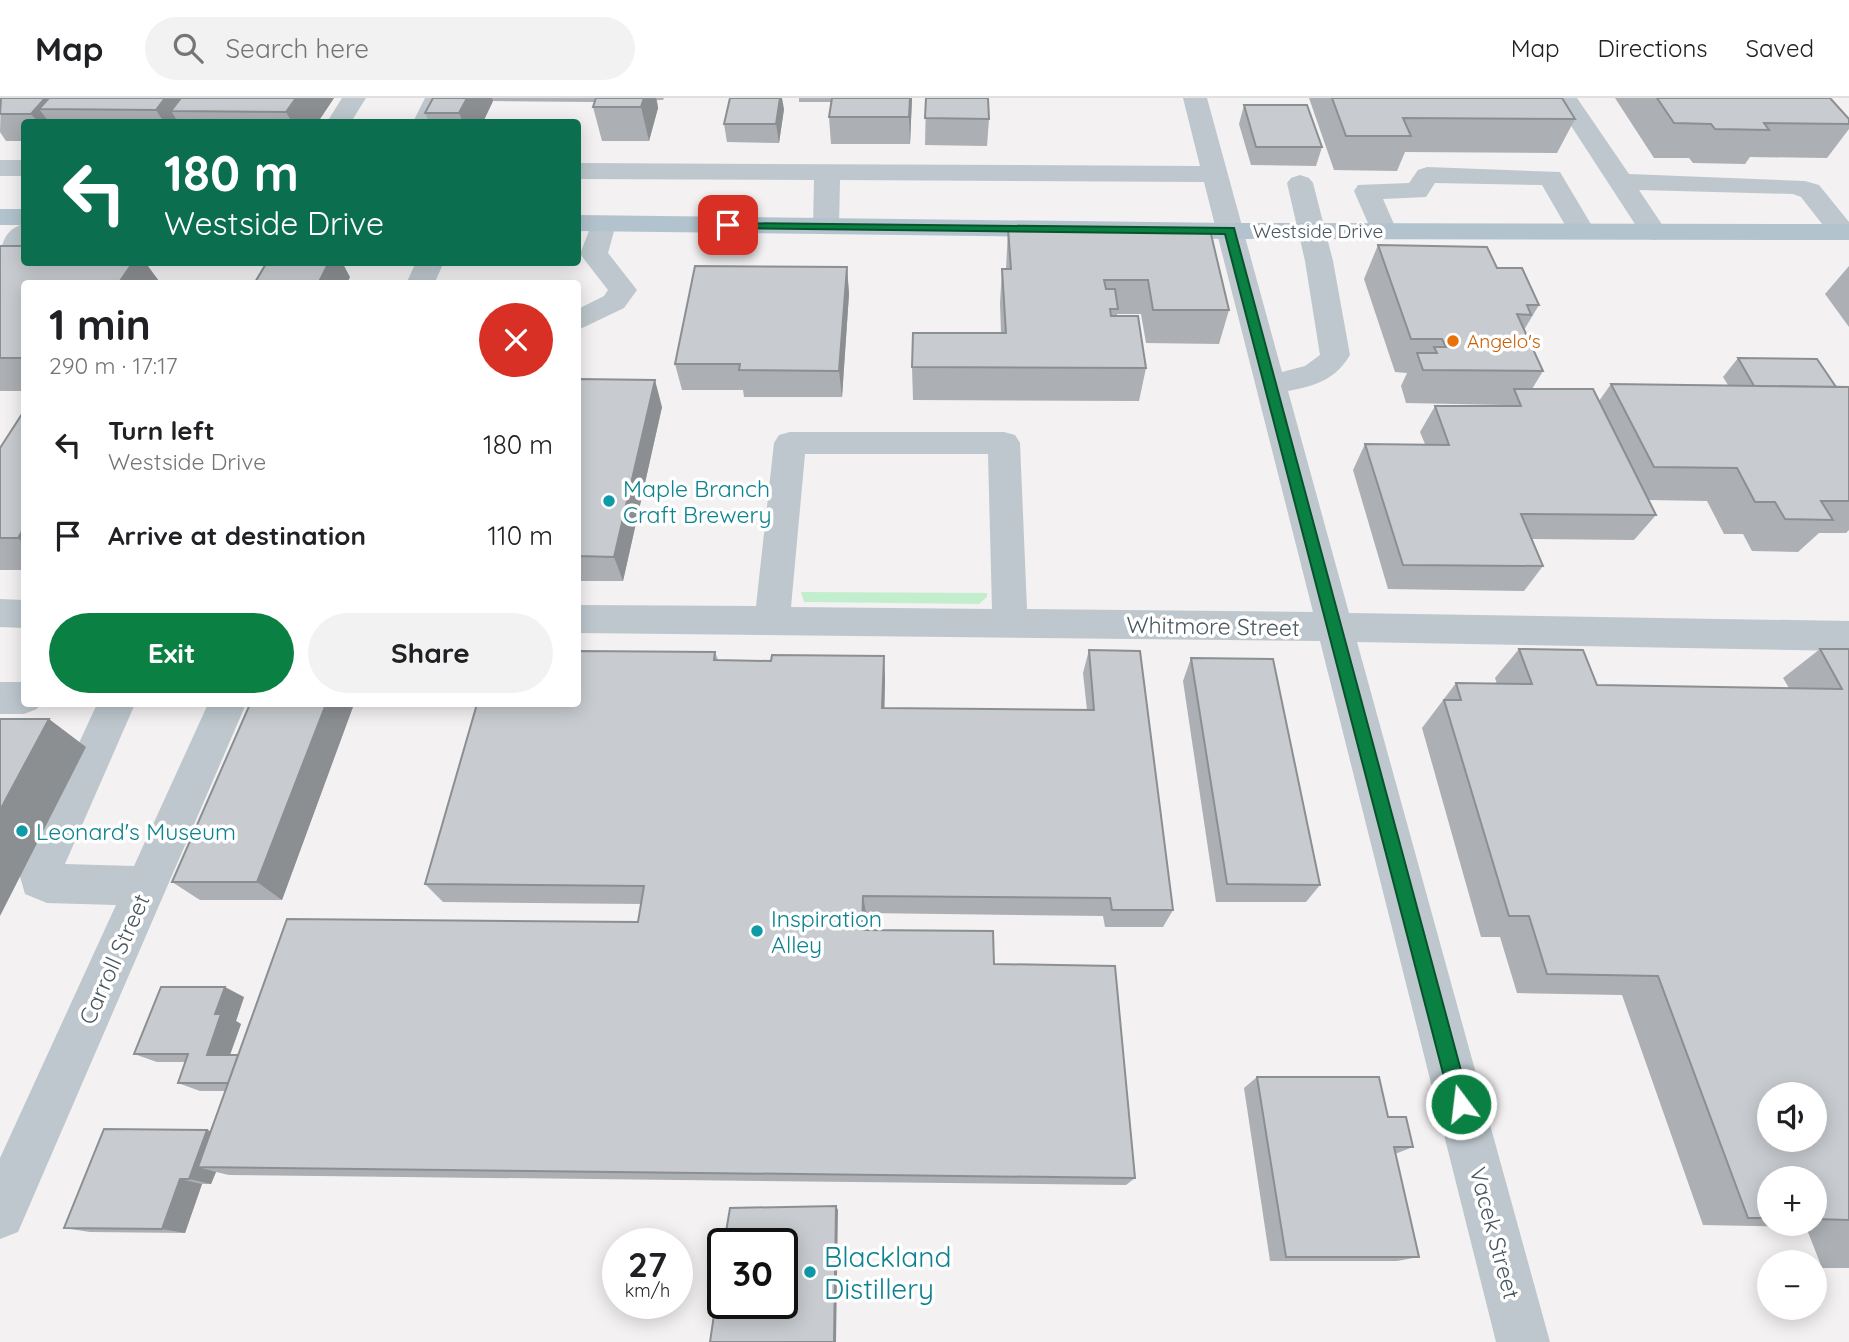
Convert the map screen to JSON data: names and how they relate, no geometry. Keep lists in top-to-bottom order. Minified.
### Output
{"streets":{"main road":["Westside Drive"],"street":["Whitmore Street","Carroll Street","Vacek Street"]},"crossings":[["Westside Drive","Vacek Street"],["Whitmore Street","Vacek Street"]],"places":["Angelo's","Maple Branch Craft Brewery","Leonard's Museum","Inspiration Alley","Blackland Distillery"],"page":{"header":"Map","search":"Search here","nav":["Map","Directions","Saved"],"turn":["180 m","Westside Drive"],"heading":["1 min","290 m · 17:17"],"list":[{"name":"Turn left","note":"Westside Drive","value":"180 m"},{"name":"Arrive at destination","value":"110 m"}],"buttons":["Exit","Share"],"map_buttons":["+","−"],"speed":"27 km/h","limit":"30"}}
